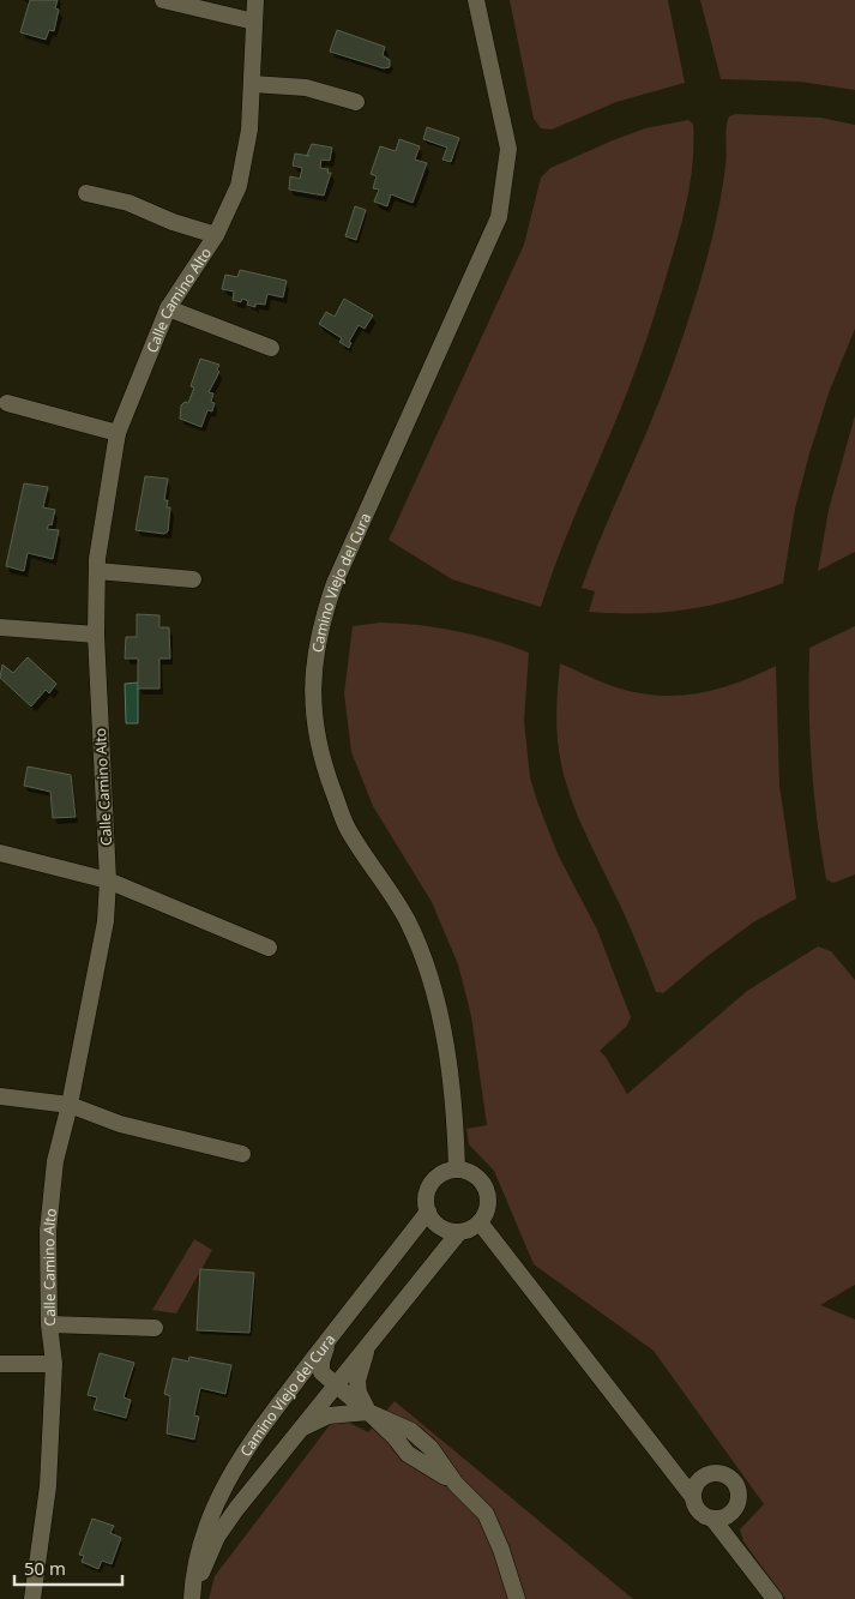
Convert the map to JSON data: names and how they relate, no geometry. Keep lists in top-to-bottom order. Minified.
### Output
{"streets":{"street":["Calle Camino Alto","Camino Viejo del Cura"]},"scale_bar":"50 m"}
